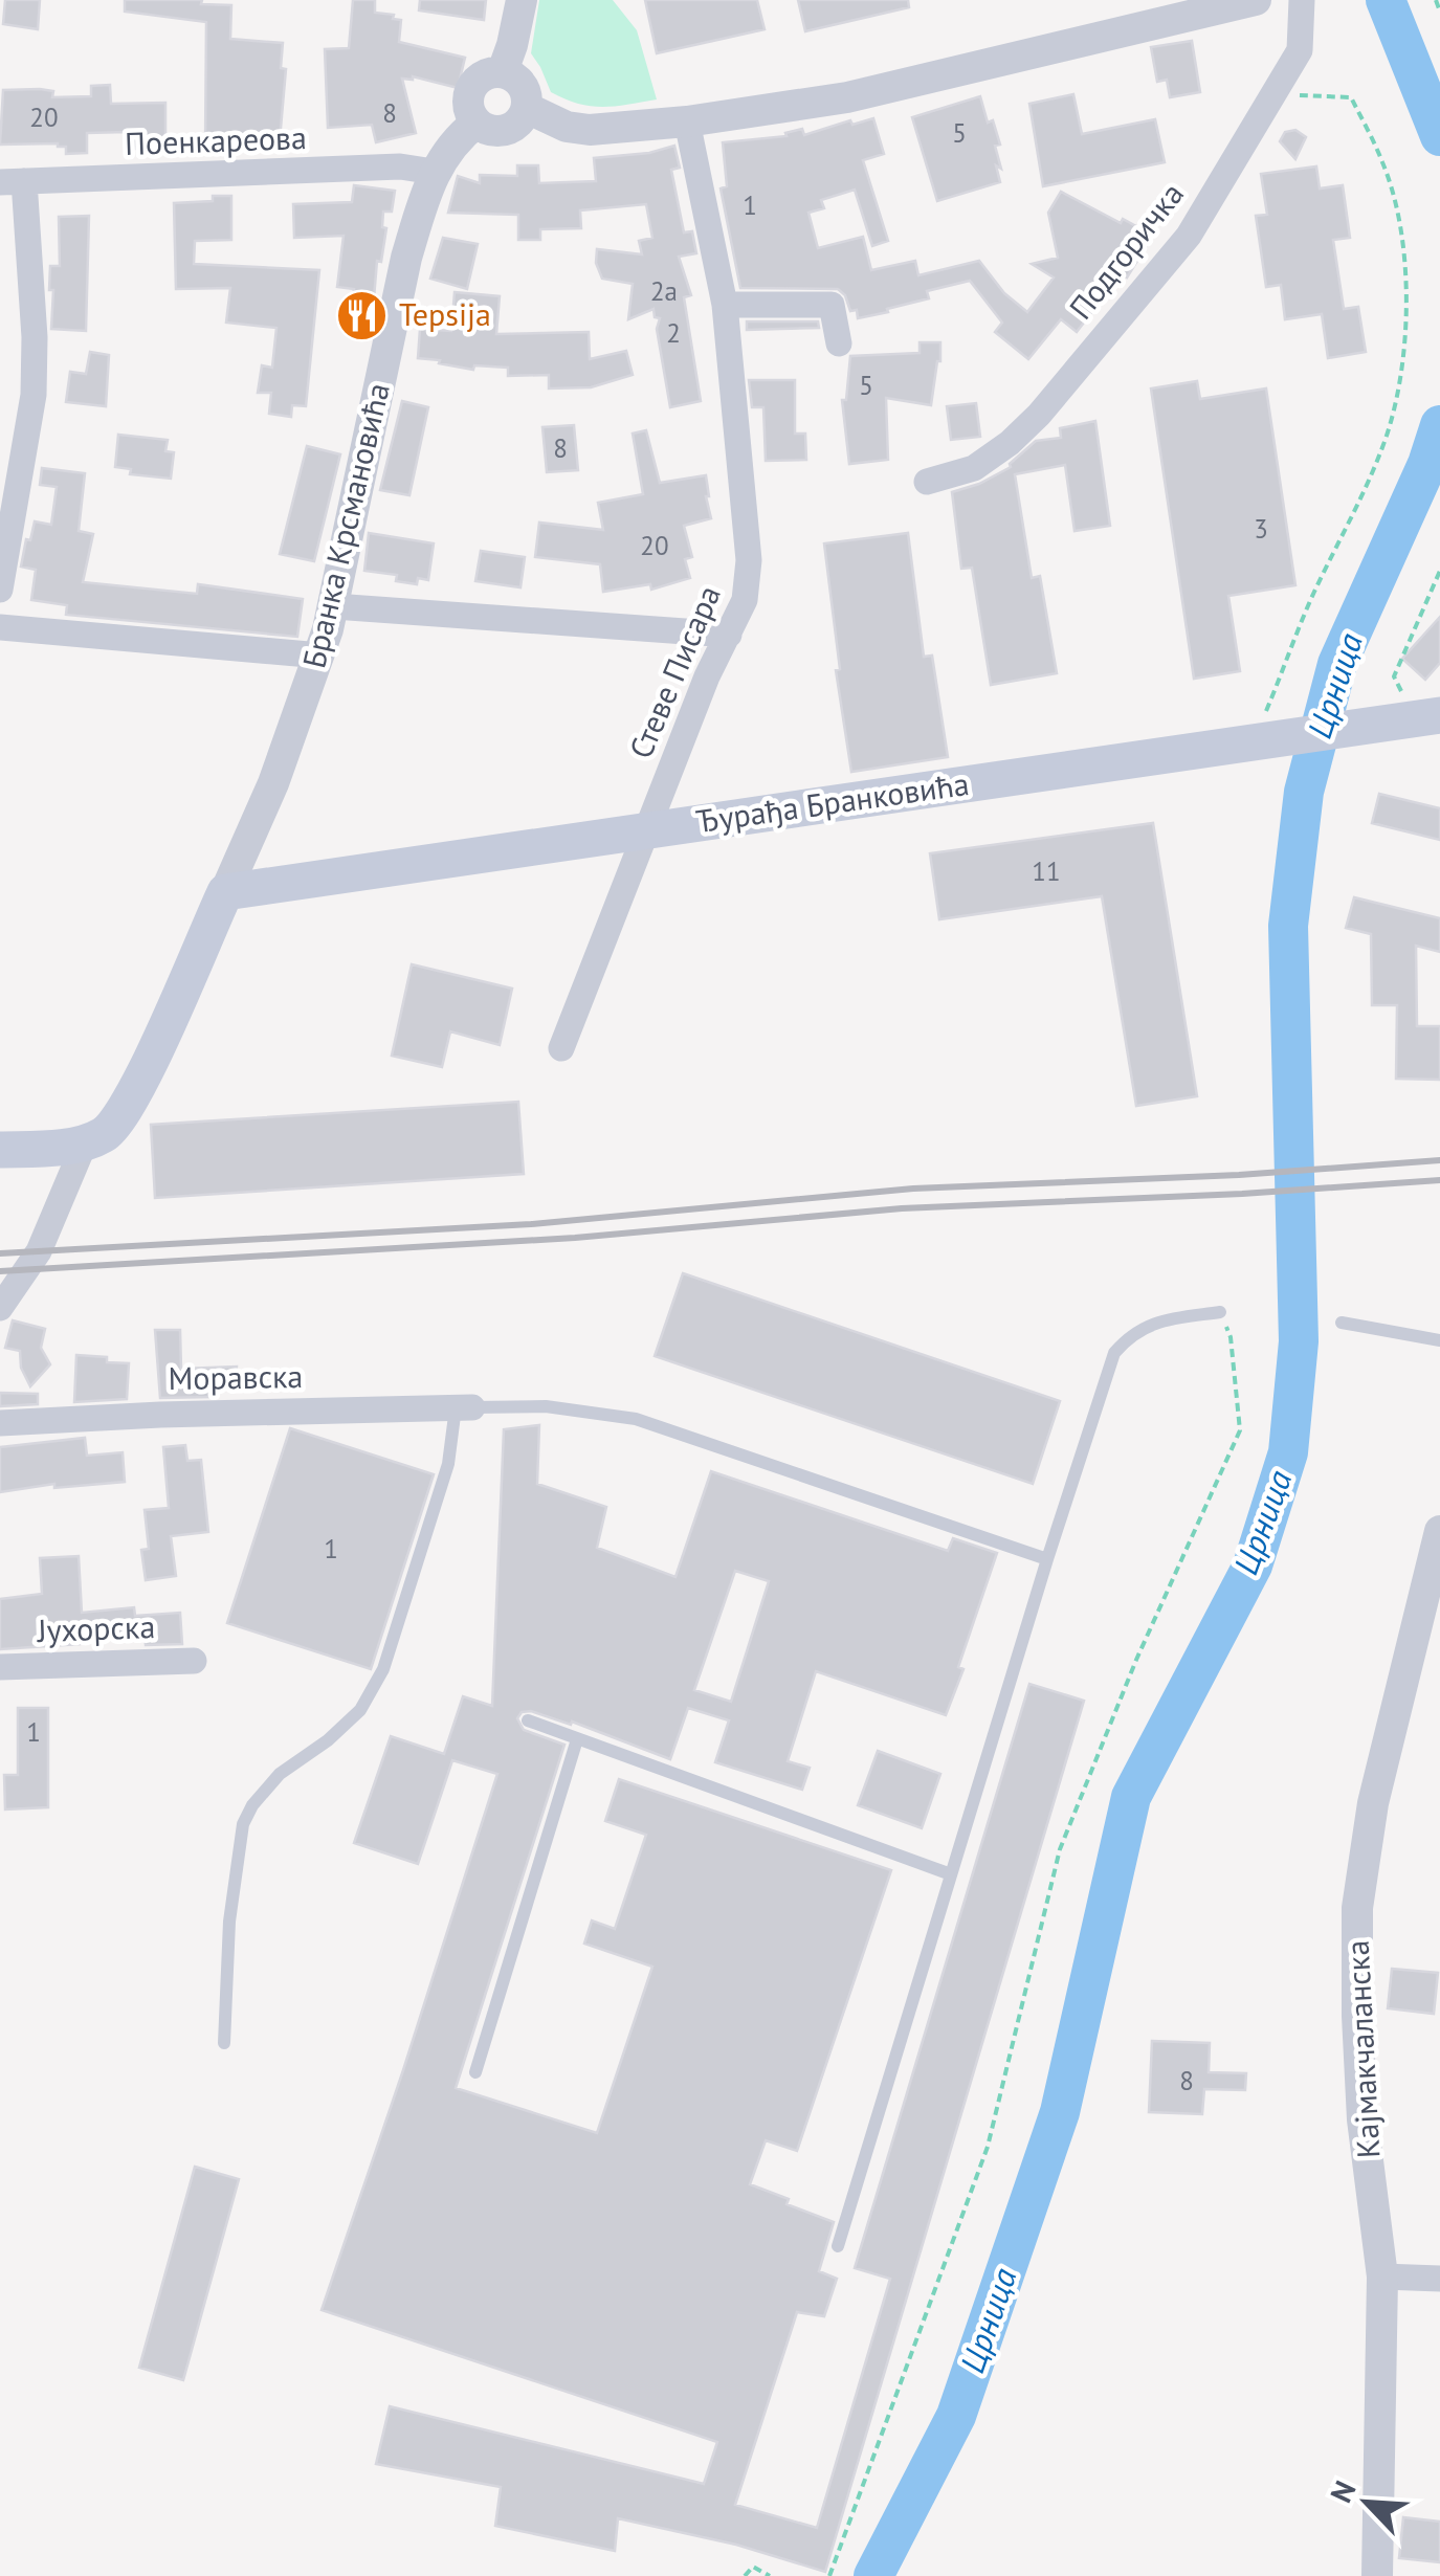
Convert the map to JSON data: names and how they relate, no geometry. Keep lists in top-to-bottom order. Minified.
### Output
{"streets":{"main road":["Бранка Крсмановића","Ђурађа Бранковића"],"street":["Поенкареова","Подгоричка","Стеве Писара","Моравска","Јухорска","Кајмакчаланска"]},"crossings":[["Поенкареова","Бранка Крсмановића"],["Бранка Крсмановића","Ђурађа Бранковића"],["Стеве Писара","Ђурађа Бранковића"]],"water":["Црница"],"places":{"restaurant":["Tepsija"]},"house_numbers":["8","20","5","1","2a","2","5","8","3","20","11","1","1","8"],"north":"top left"}
